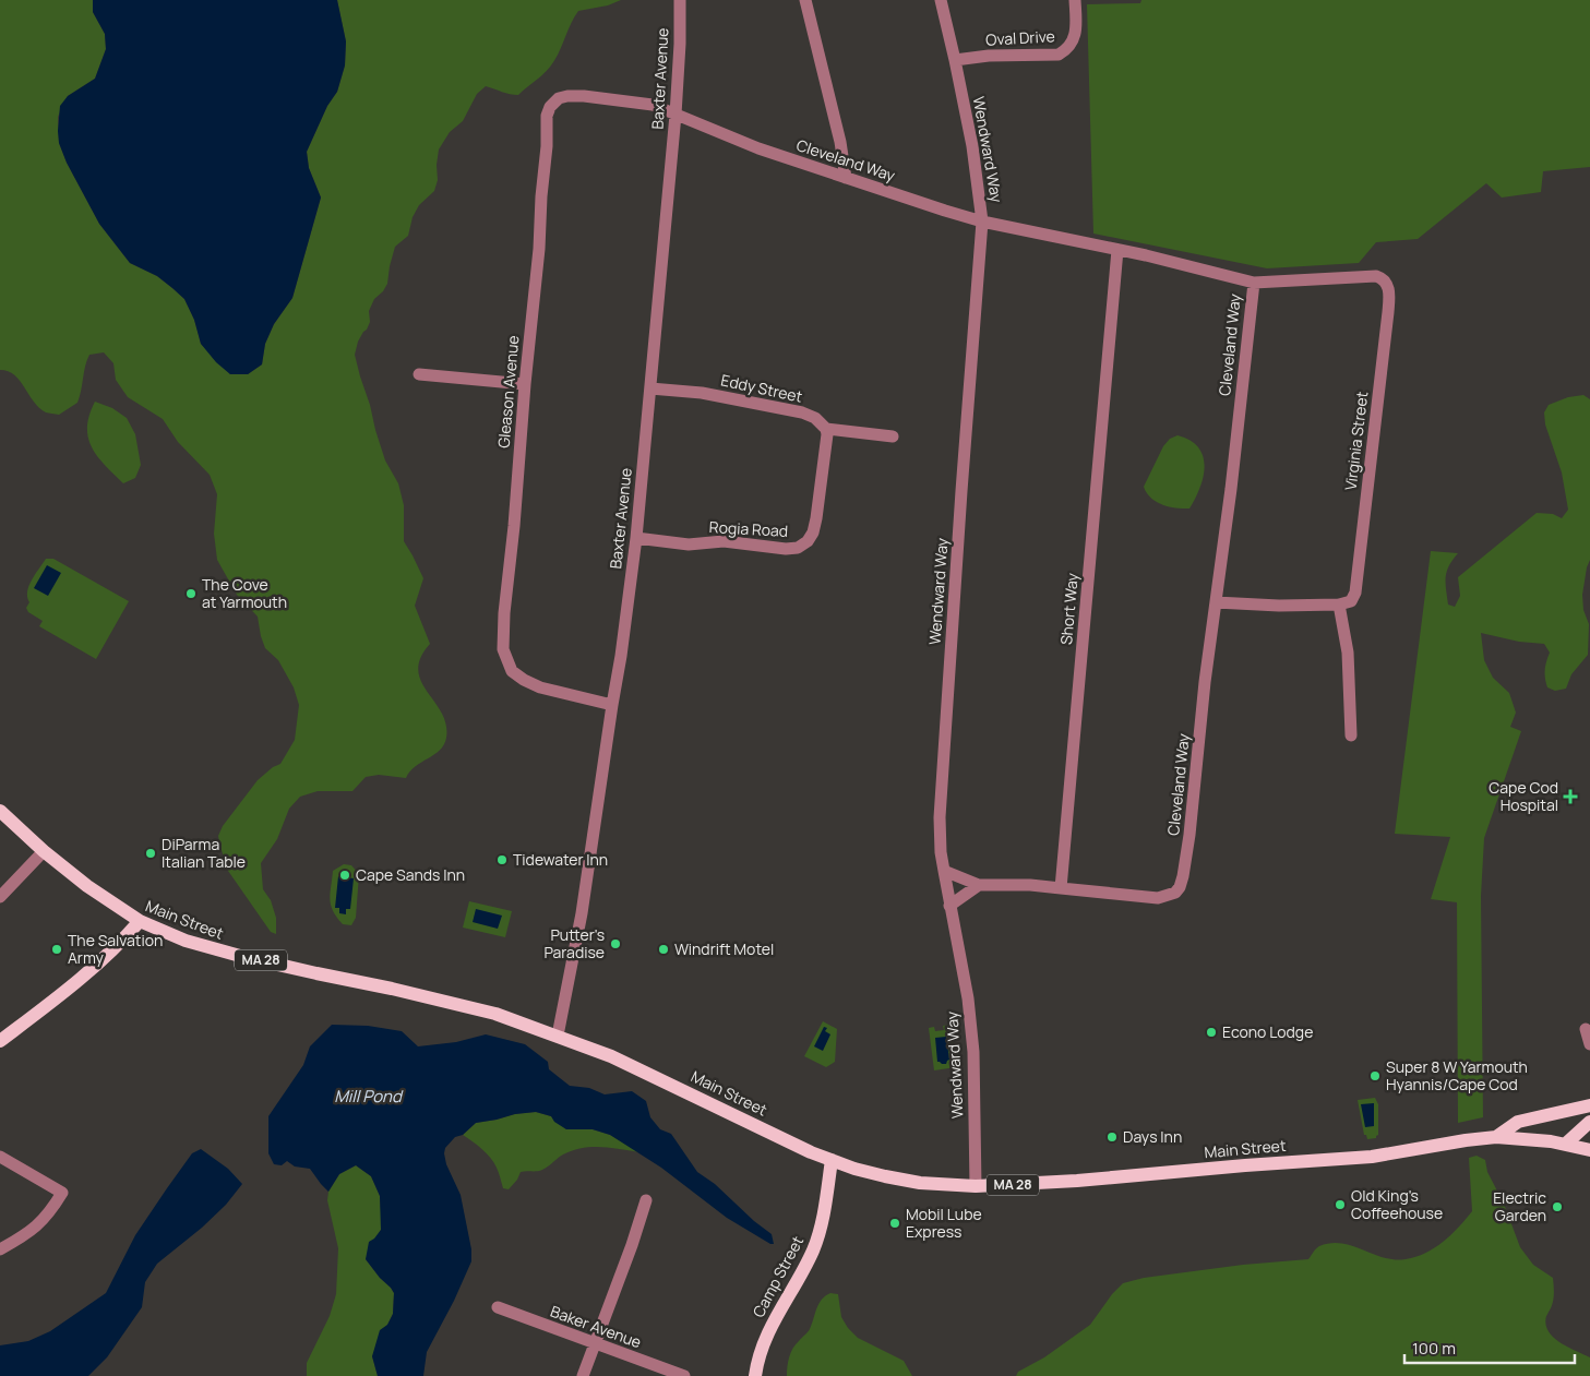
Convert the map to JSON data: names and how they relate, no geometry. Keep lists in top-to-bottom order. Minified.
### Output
{"streets":{"main road":["Main Street","MA 28","Camp Street"],"street":["Oval Drive","Baxter Avenue","Wendward Way","Cleveland Way","Eddy Street","Gleason Avenue","Virginia Street","Rogia Road","Short Way","Baker Avenue"]},"crossings":[["Oval Drive","Wendward Way"],["Baxter Avenue","Cleveland Way"],["Baxter Avenue","Eddy Street"],["Baxter Avenue","Gleason Avenue"],["Baxter Avenue","Rogia Road"],["Baxter Avenue","Main Street"],["Wendward Way","Cleveland Way"],["Wendward Way","Main Street"],["Cleveland Way","Gleason Avenue"],["Cleveland Way","Virginia Street"],["Cleveland Way","Short Way"],["Eddy Street","Rogia Road"],["Main Street","MA 28"],["Main Street","Camp Street"]],"water":["Mill Pond"],"places":{"other":["The Cove at Yarmouth","DiParma Italian Table","Tidewater Inn","Cape Sands Inn","Putter's Paradise","The Salvation Army","Windrift Motel","Econo Lodge","Super 8 W Yarmouth Hyannis/Cape Cod","Days Inn","Old King's Coffeehouse","Electric Garden","Mobil Lube Express"],"health":["Cape Cod Hospital"]},"scale_bar":"100 m"}
